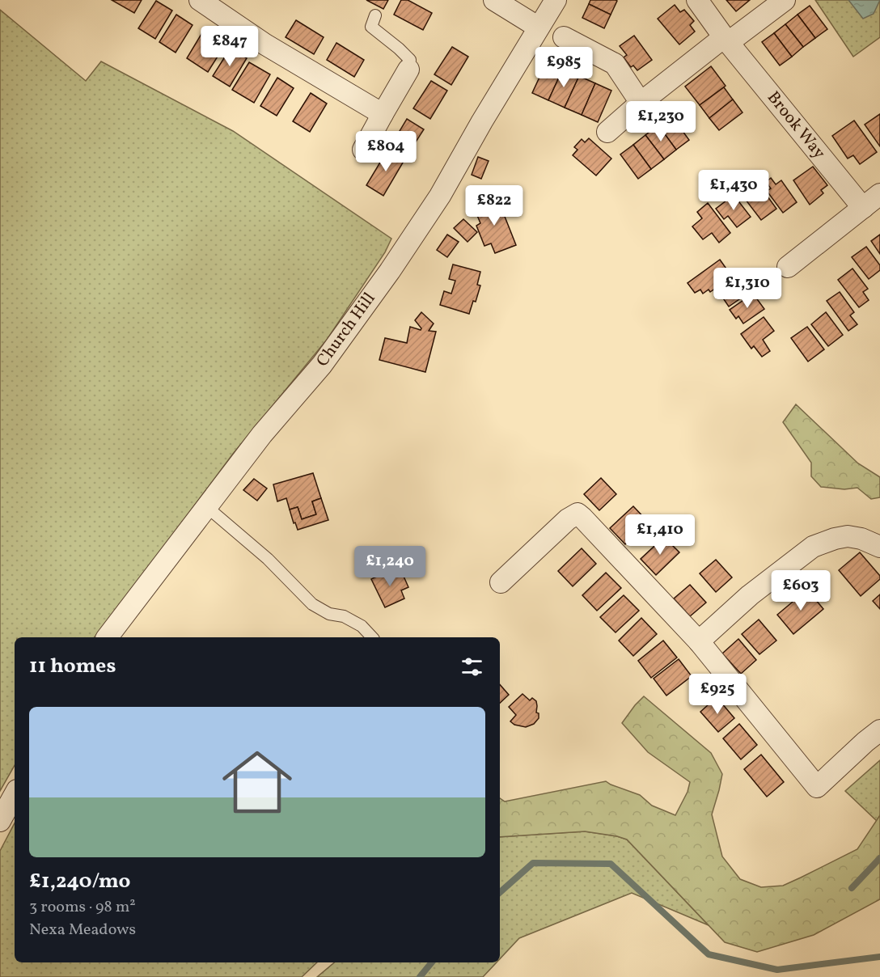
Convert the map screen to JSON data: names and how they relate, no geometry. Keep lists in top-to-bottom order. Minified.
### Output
{"streets":{"street":["Brook Way","Church Hill"]},"page":{"price":["£847","£985","£1,230","£804","£1,430","£822","£1,310","£1,410","£1,240","£603","£925"],"heading":"11 homes","list":[{"name":"£1,240/mo","note":"3 rooms · 98 m² · Nexa Meadows"}]}}
